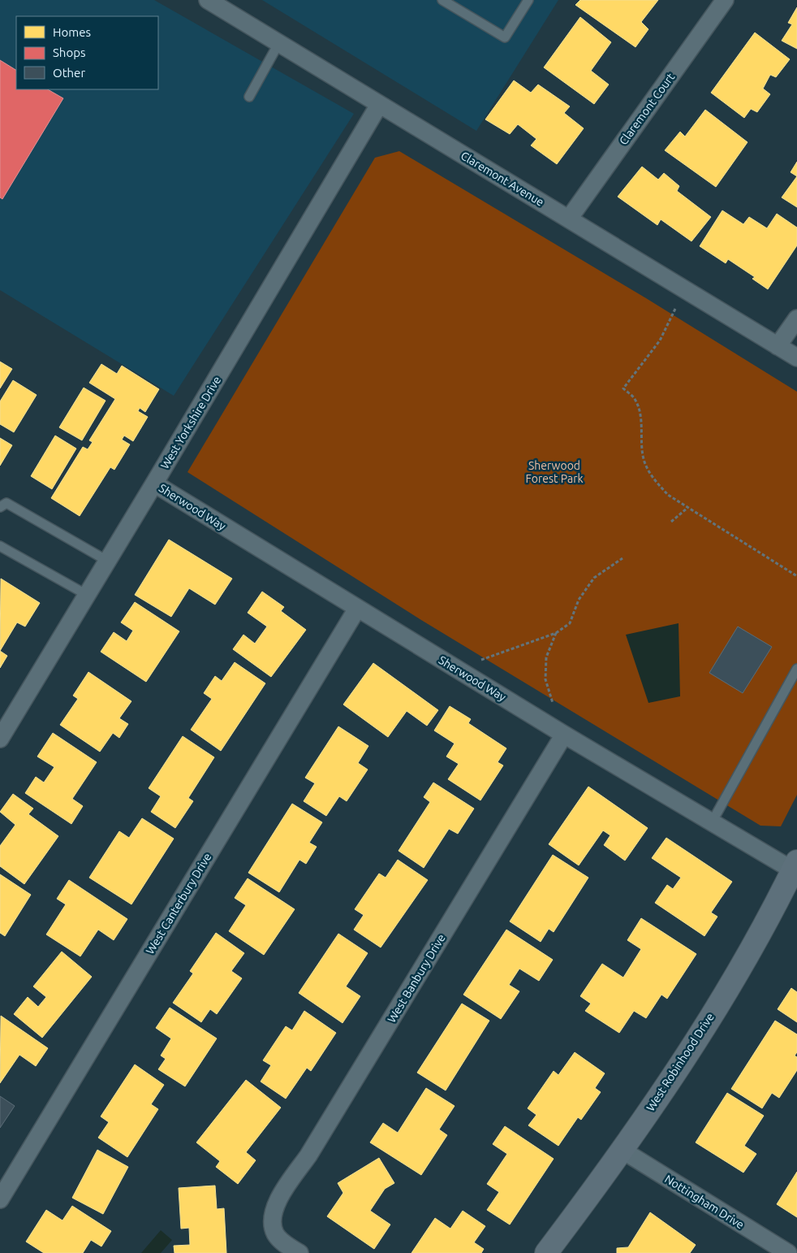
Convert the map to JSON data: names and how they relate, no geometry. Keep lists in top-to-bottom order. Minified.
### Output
{"streets":{"street":["Claremont Court","Claremont Avenue","West Yorkshire Drive","Sherwood Way","West Canterbury Drive","West Banbury Drive","West Robinhood Drive","Nottingham Drive"]},"crossings":[["Claremont Court","Claremont Avenue"],["Claremont Avenue","West Yorkshire Drive"],["West Yorkshire Drive","Sherwood Way"],["Sherwood Way","West Canterbury Drive"],["Sherwood Way","West Banbury Drive"],["Sherwood Way","West Robinhood Drive"],["West Robinhood Drive","Nottingham Drive"]],"parks":["Sherwood Forest Park"],"legend":["Homes","Shops","Other"]}
